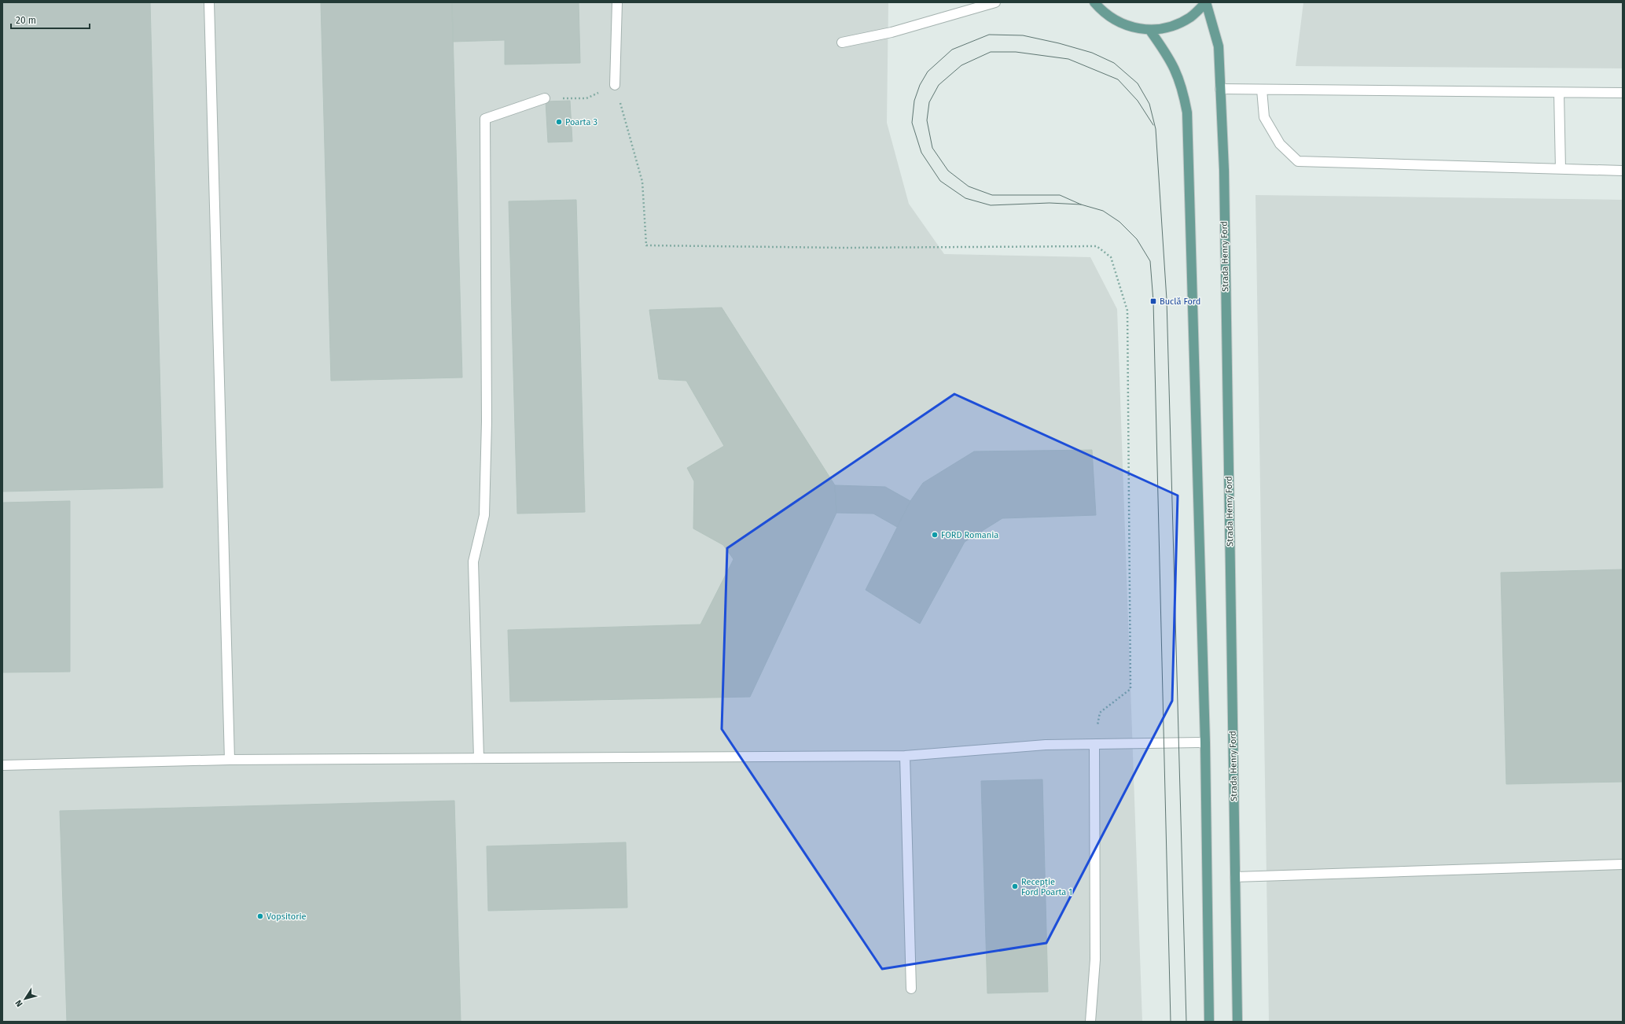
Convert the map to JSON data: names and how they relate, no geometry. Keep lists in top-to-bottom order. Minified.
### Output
{"streets":{"main road":["Strada Henry Ford"]},"places":{"other":["Poarta 3","FORD Romania","Recepție Ford Poarta 1","Vopsitorie"],"transit":["Buclă Ford"]},"scale_bar":"20 m","north":"bottom left"}
